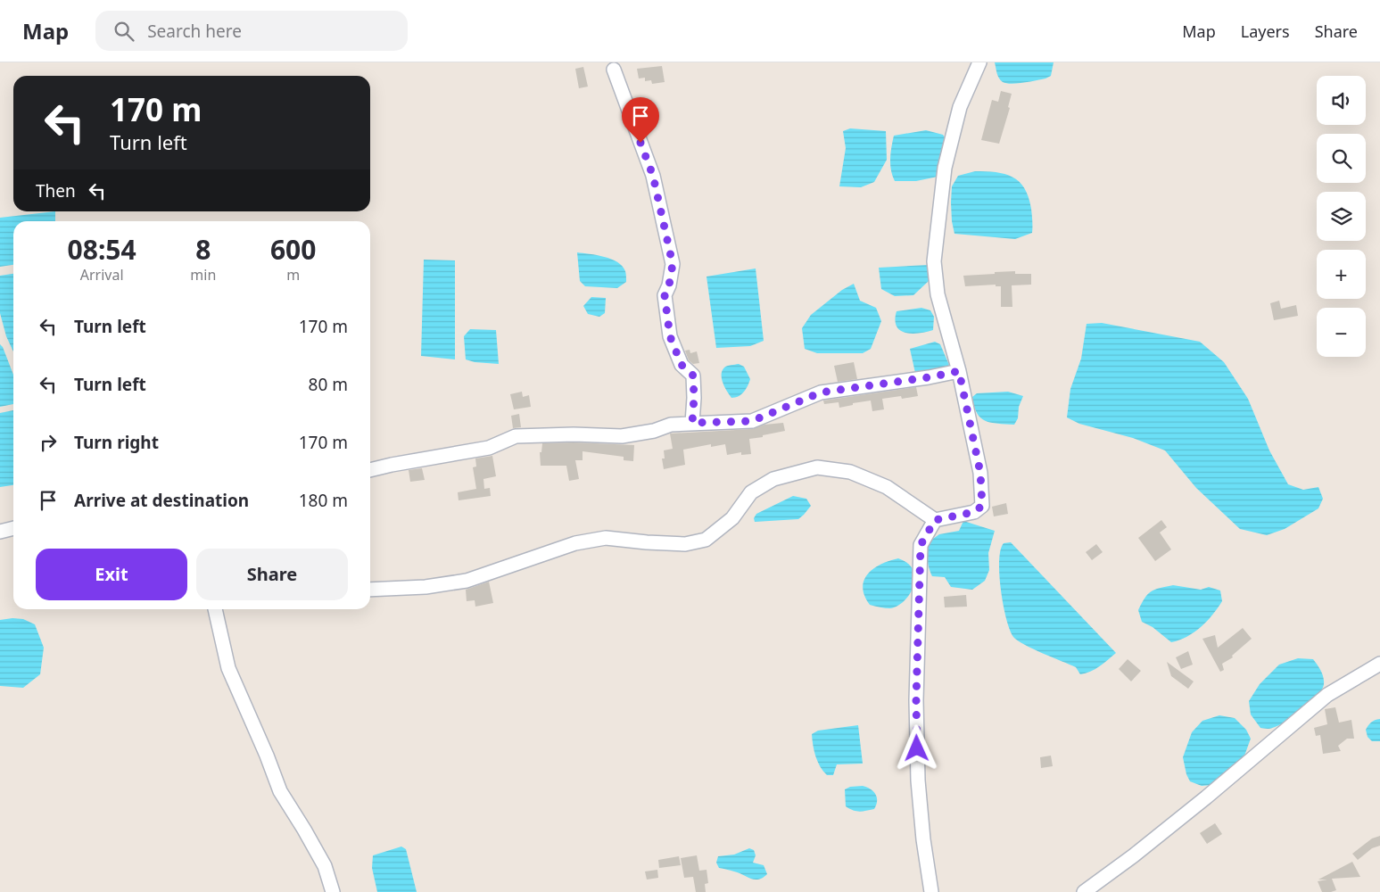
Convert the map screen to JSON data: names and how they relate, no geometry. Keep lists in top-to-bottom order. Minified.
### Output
{"page":{"header":"Map","search":"Search here","nav":["Map","Layers","Share"],"map_buttons":["+","−"],"turn":["170 m","Turn left"],"then":"Then","eta":["08:54","Arrival","8","min","600","m"],"list":[{"name":"Turn left","value":"170 m"},{"name":"Turn left","value":"80 m"},{"name":"Turn right","value":"170 m"},{"name":"Arrive at destination","value":"180 m"}],"buttons":["Exit","Share"]}}
